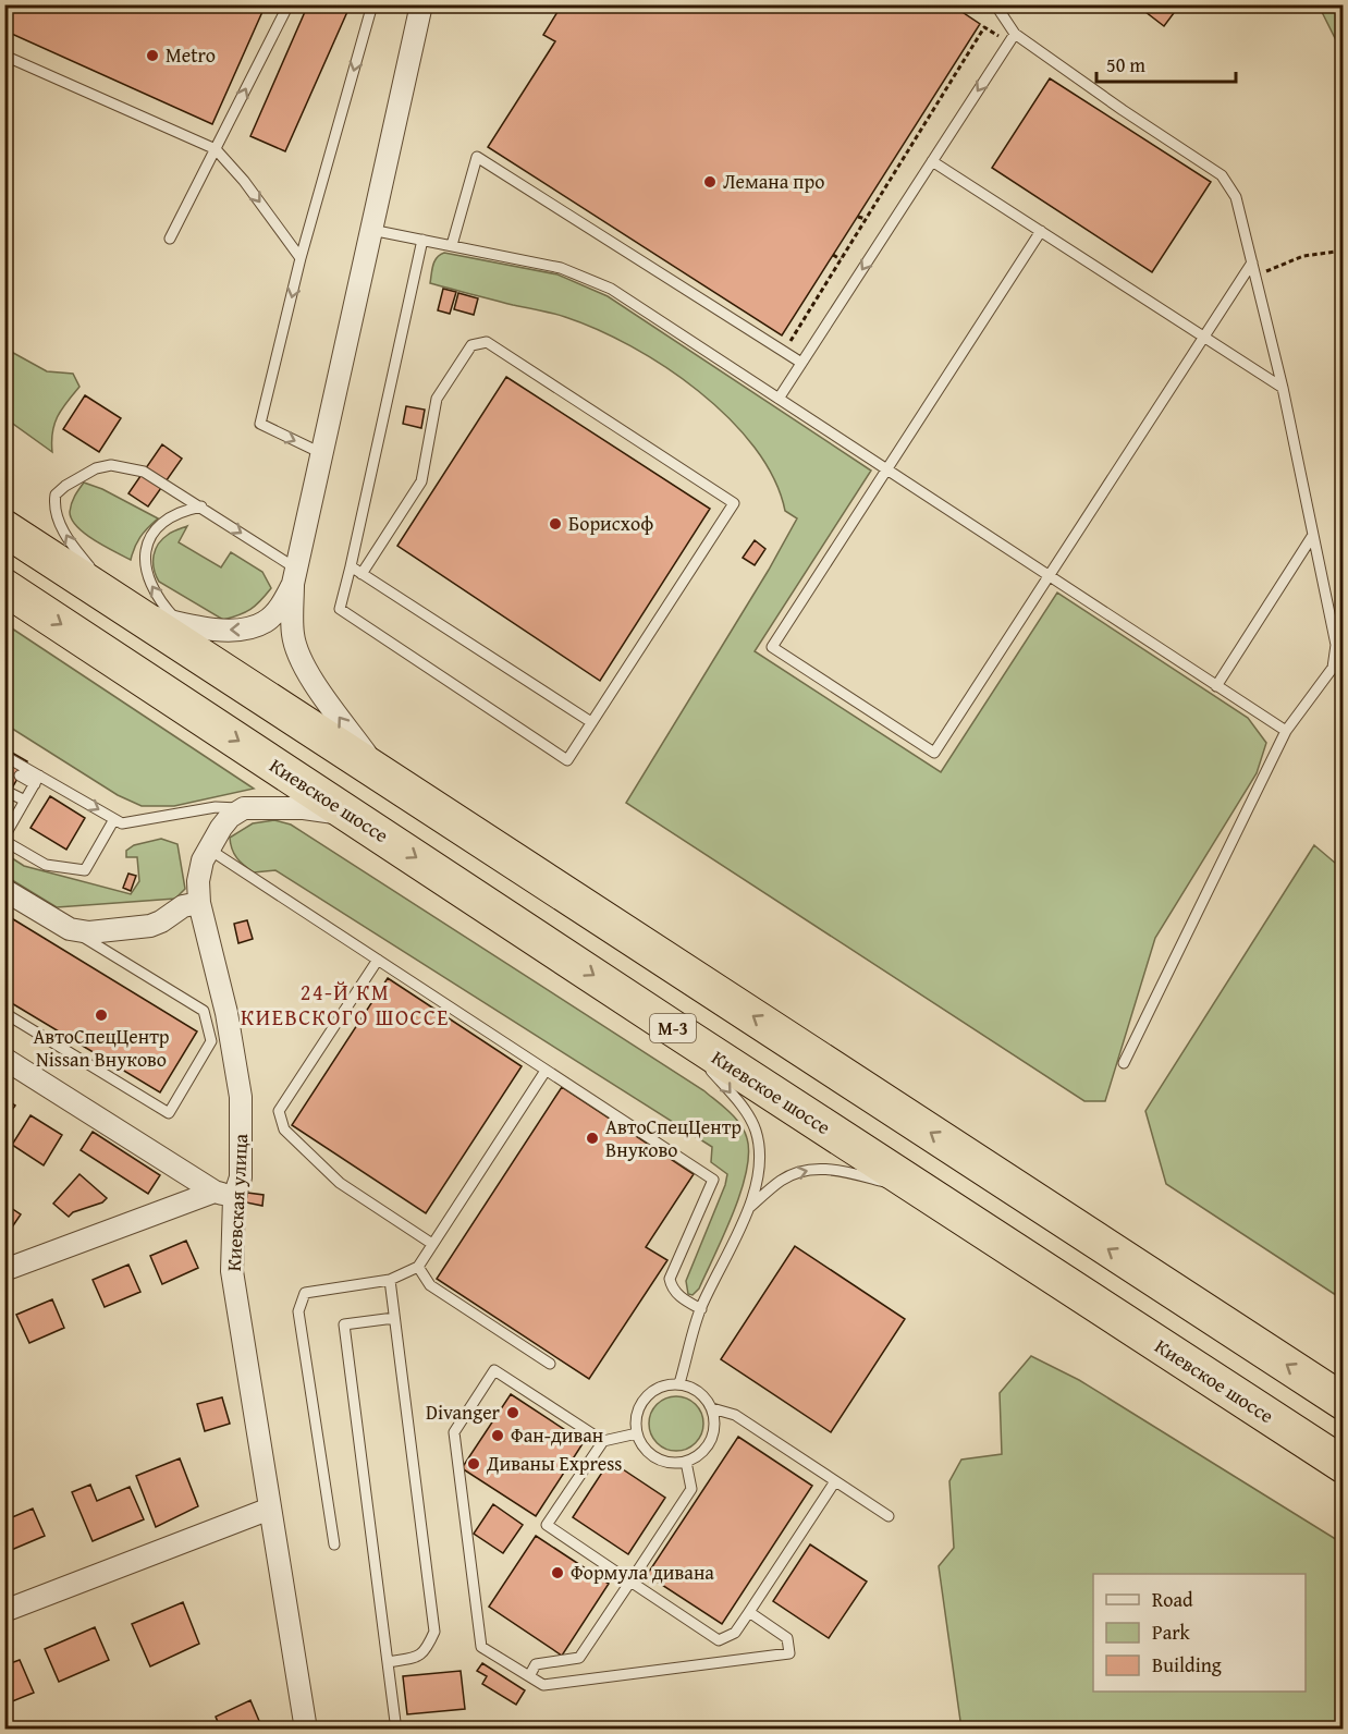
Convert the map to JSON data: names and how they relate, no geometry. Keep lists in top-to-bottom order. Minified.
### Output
{"streets":{"highway":["Киевское шоссе","М-3"],"street":["Киевская улица"]},"districts":["24-Й КМ КИЕВСКОГО ШОССЕ"],"places":["Metro","Лемана про","Борисхоф","АвтоСпецЦентр Nissan Внуково","АвтоСпецЦентр Внуково","Divanger","Фан-диван","Диваны Express","Формула дивана"],"legend":["Road","Park","Building"],"scale_bar":"50 m"}
